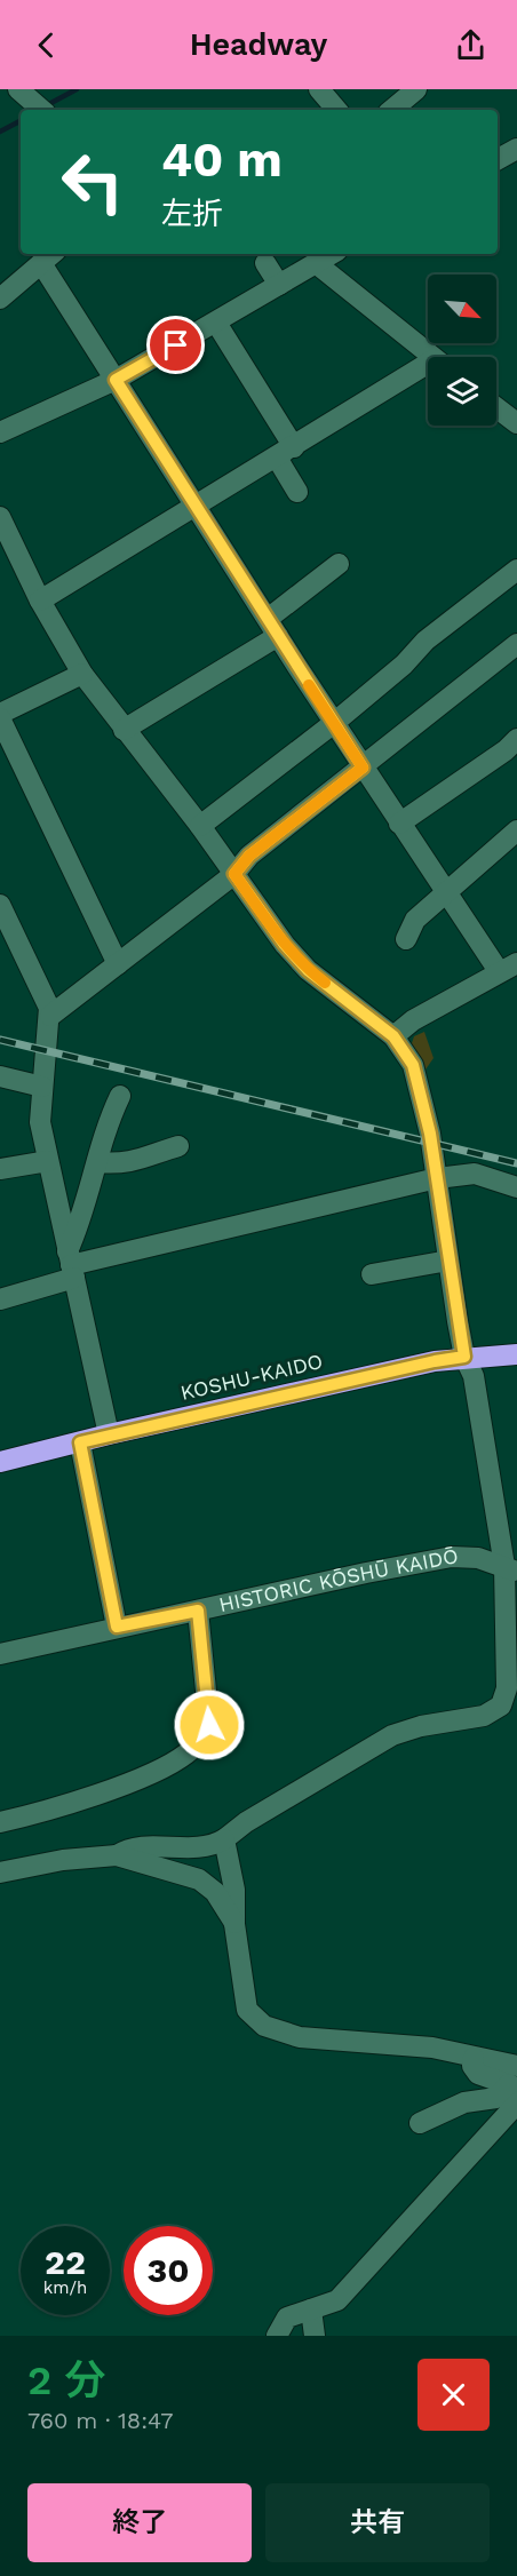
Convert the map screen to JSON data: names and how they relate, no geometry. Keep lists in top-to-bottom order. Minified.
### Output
{"streets":{"highway":["KOSHU-KAIDO"],"street":["HISTORIC KŌSHŪ KAIDŌ"]},"north":"bottom right","page":{"header":"Headway","turn":["40 m","左折"],"speed":"22 km/h","limit":"30","heading":["2 分","760 m · 18:47"],"buttons":["終了","共有"]}}
